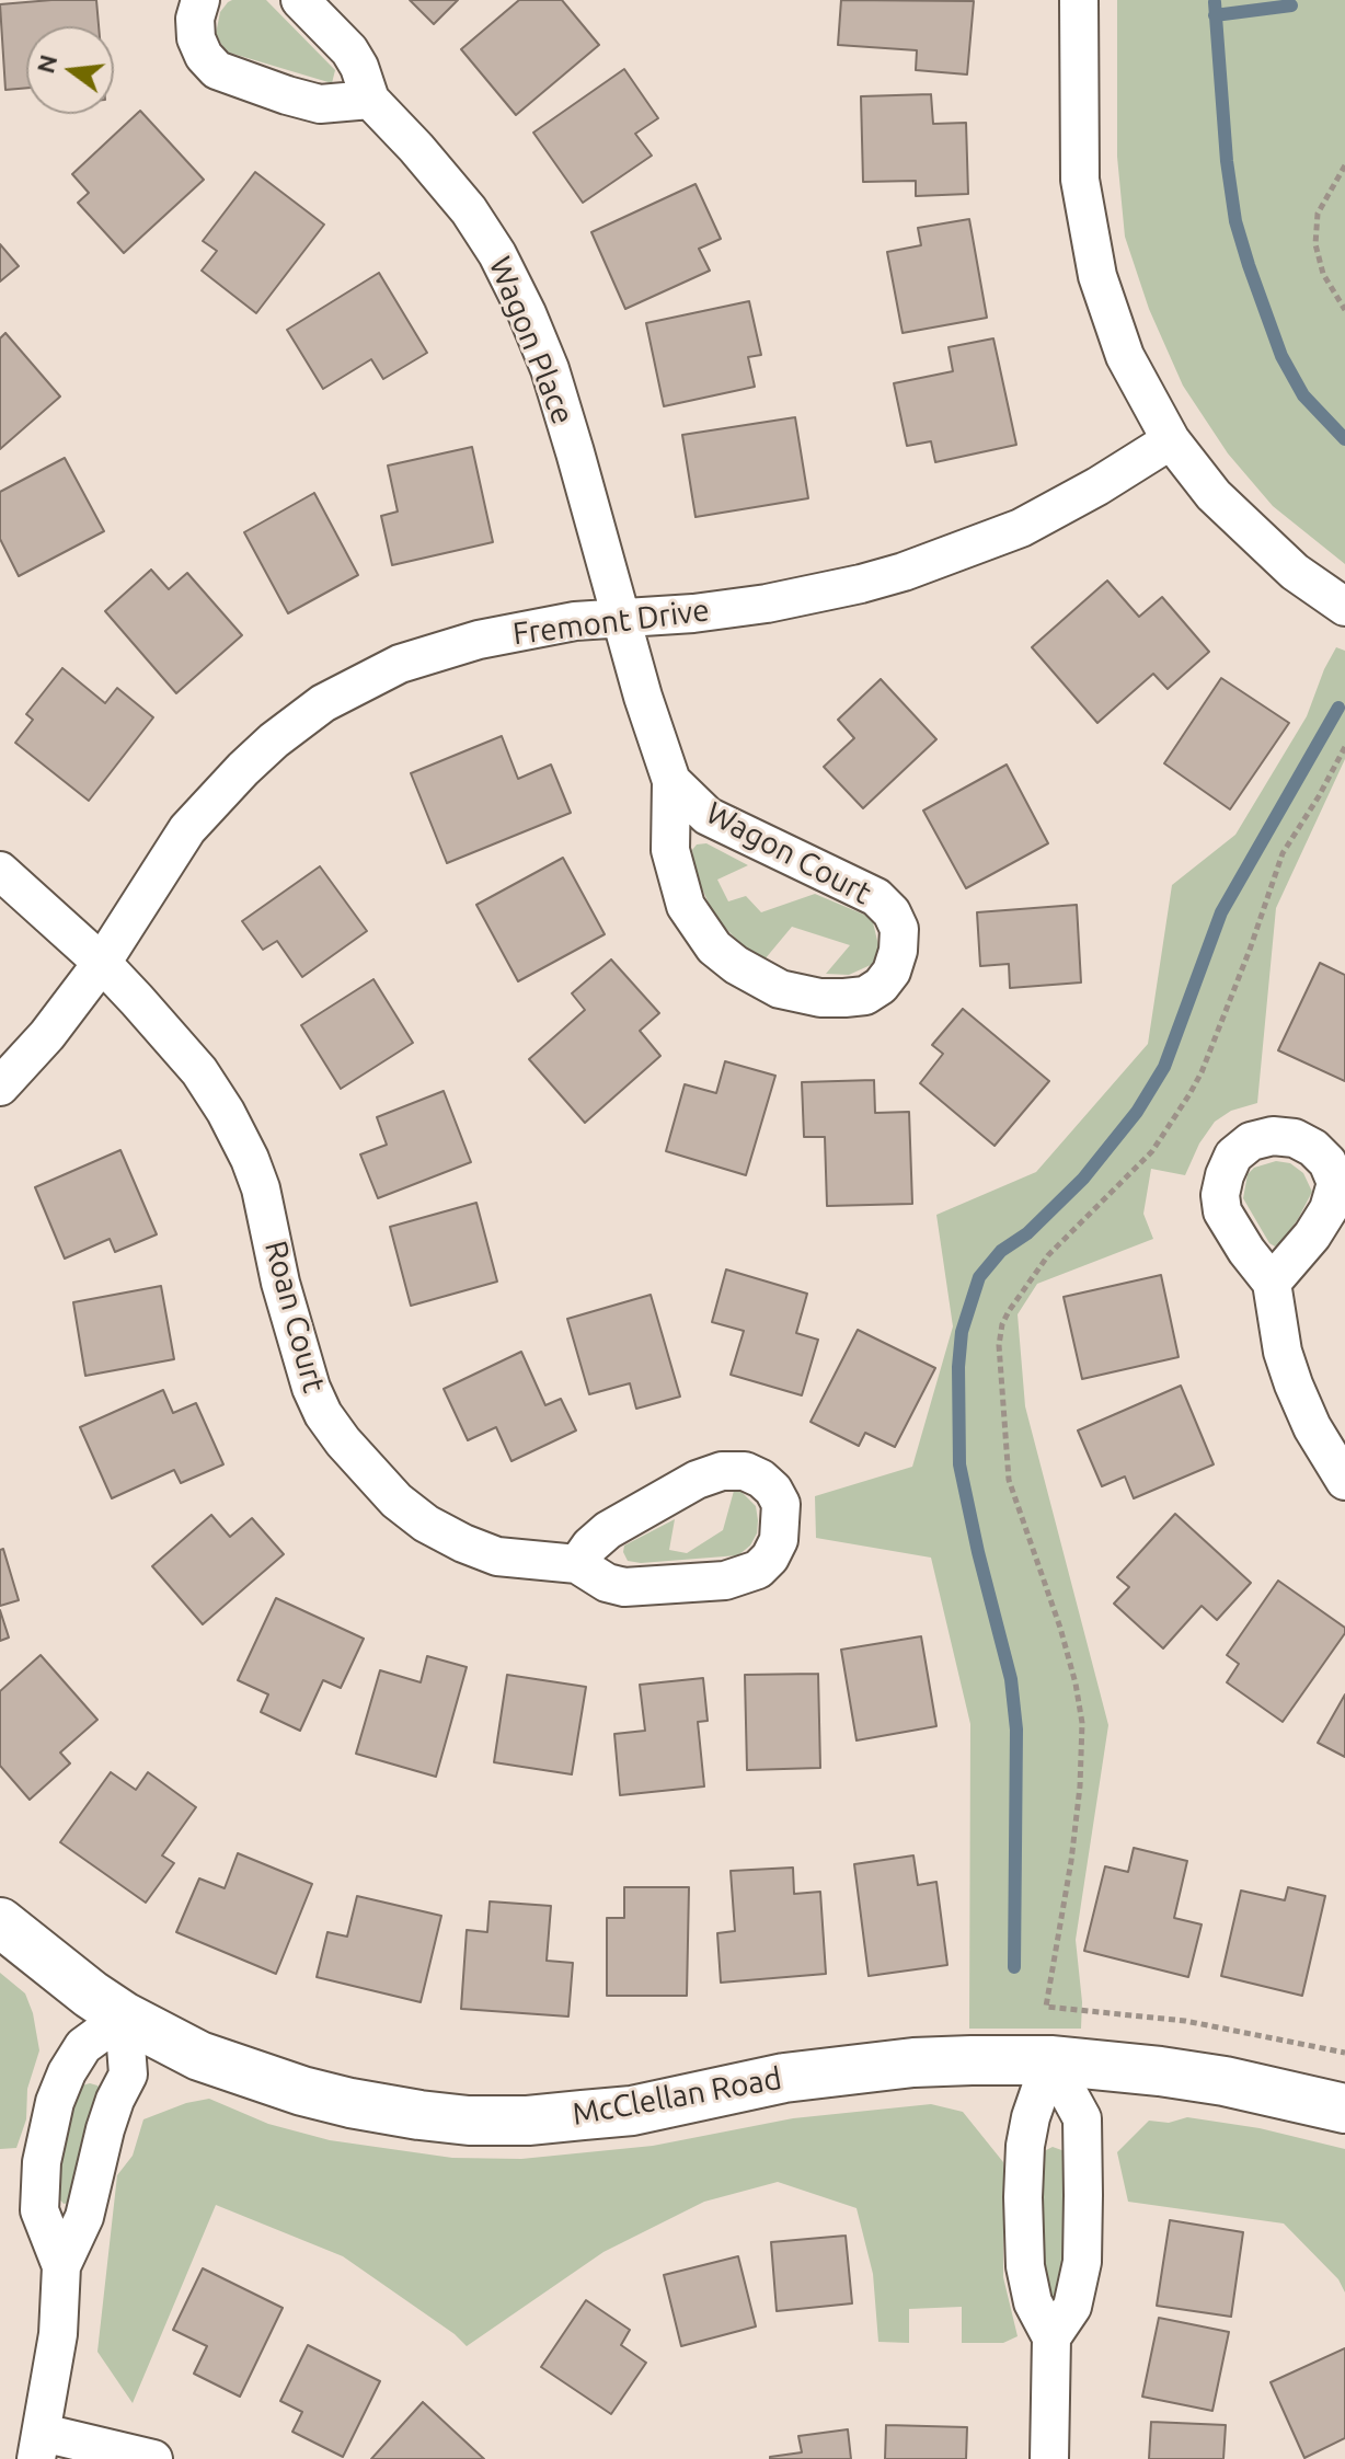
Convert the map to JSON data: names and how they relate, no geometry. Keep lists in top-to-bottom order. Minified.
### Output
{"streets":{"street":["Wagon Place","Fremont Drive","Wagon Court","Roan Court","McClellan Road"]},"crossings":[["Wagon Place","Fremont Drive"],["Wagon Place","Wagon Court"],["Fremont Drive","Wagon Court"],["Fremont Drive","Roan Court"]],"north":"left"}
